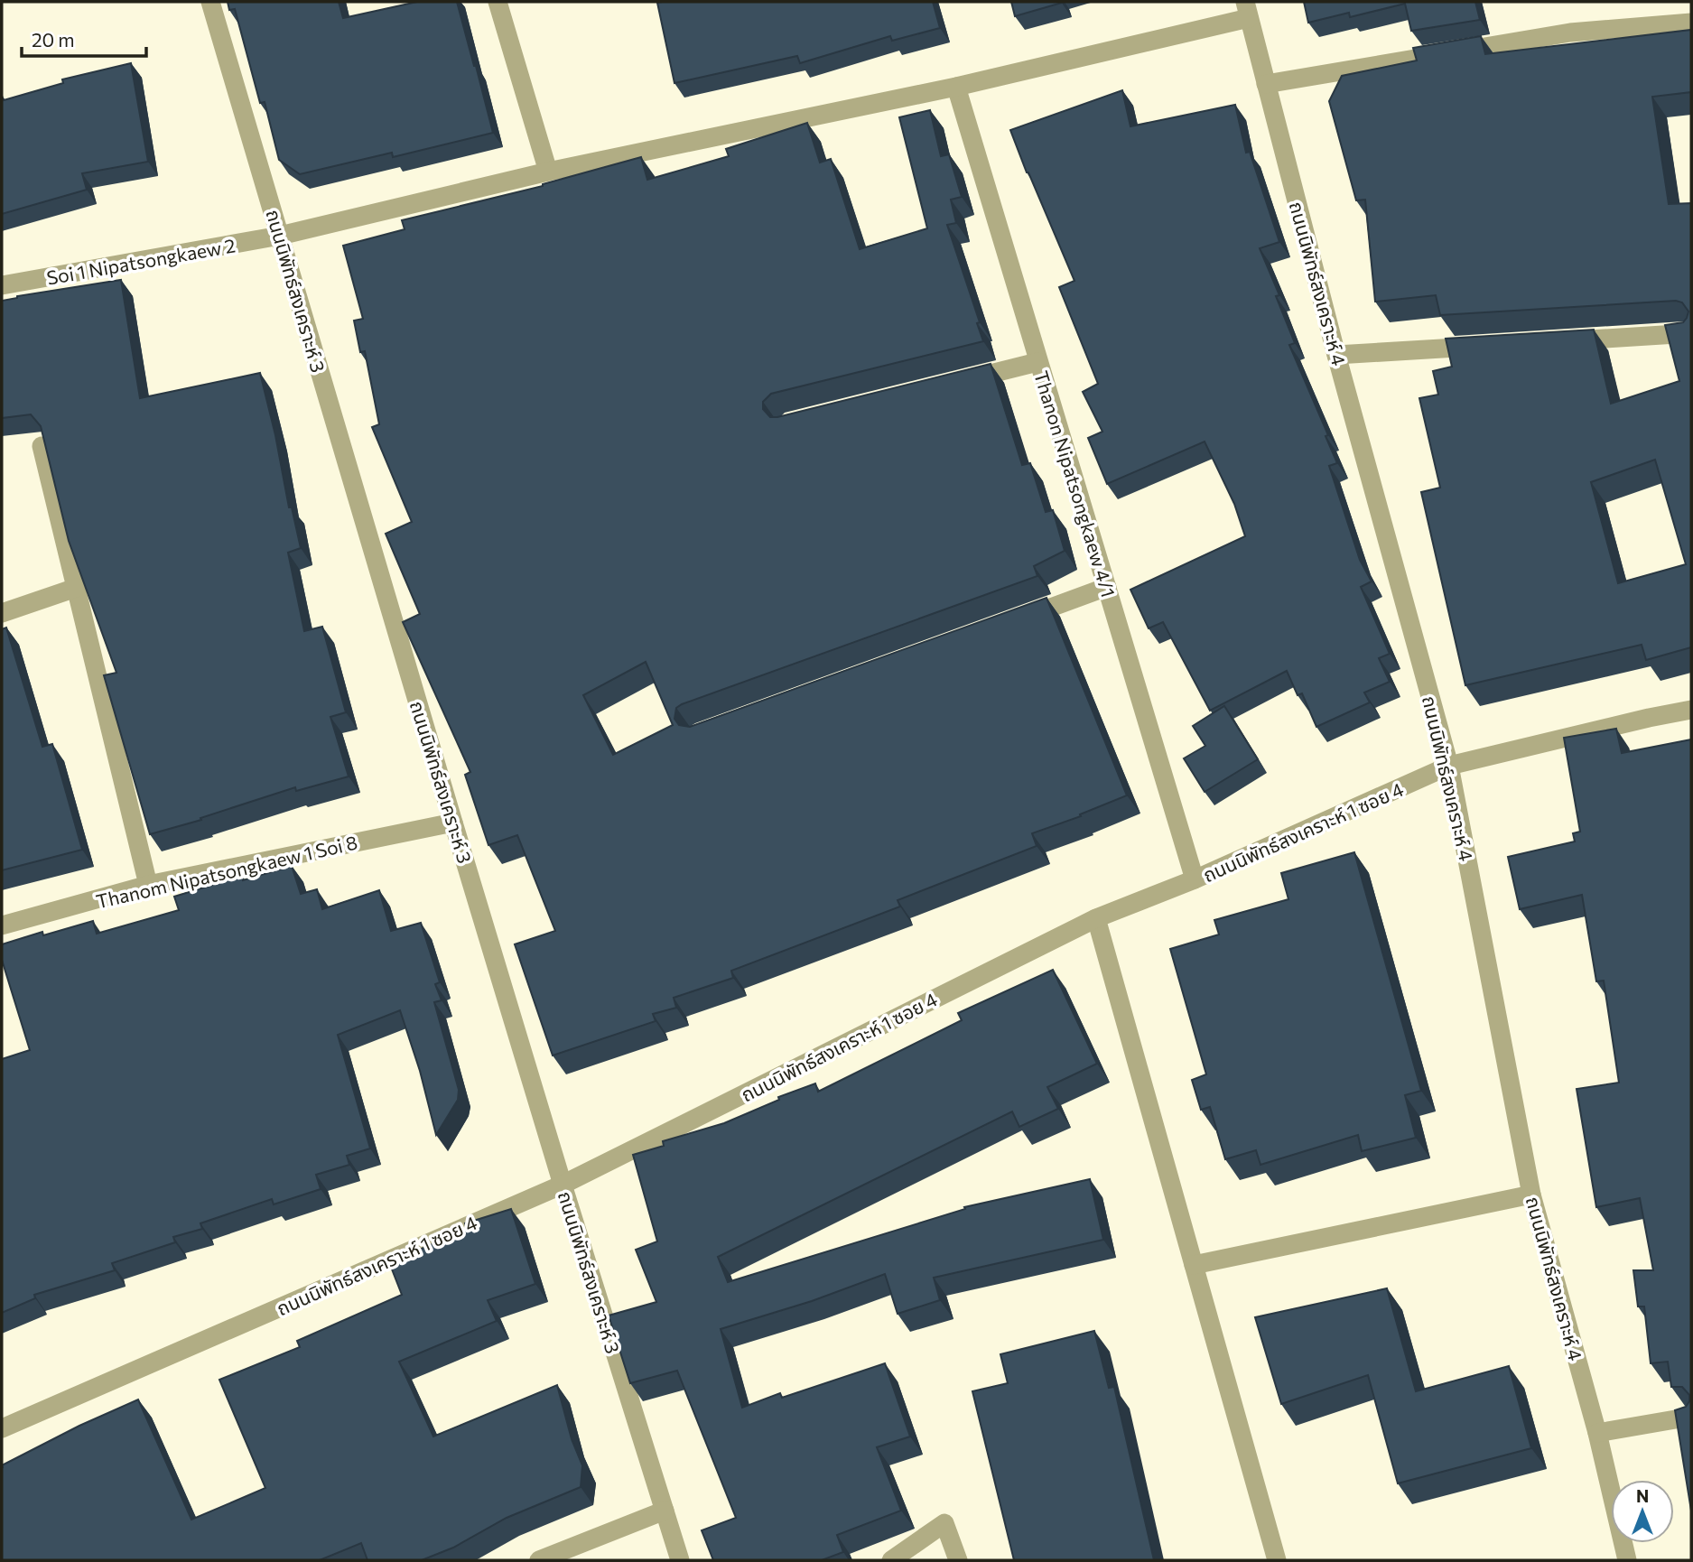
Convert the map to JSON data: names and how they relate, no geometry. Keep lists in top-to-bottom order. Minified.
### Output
{"streets":{"street":["Soi 1 Nipatsongkaew 2","ถนนนิพัทธ์สงเคราะห์ 4","ถนนนิพัทธ์สงเคราะห์ 3","Thanon Nipatsongkaew 4/1","ถนนนิพัทธ์สงเคราะห์ 1 ซอย 4","Thanom Nipatsongkaew 1 Soi 8"]},"crossings":[["Soi 1 Nipatsongkaew 2","ถนนนิพัทธ์สงเคราะห์ 4"],["Soi 1 Nipatsongkaew 2","ถนนนิพัทธ์สงเคราะห์ 3"],["Soi 1 Nipatsongkaew 2","Thanon Nipatsongkaew 4/1"],["ถนนนิพัทธ์สงเคราะห์ 4","ถนนนิพัทธ์สงเคราะห์ 1 ซอย 4"],["ถนนนิพัทธ์สงเคราะห์ 3","ถนนนิพัทธ์สงเคราะห์ 1 ซอย 4"],["ถนนนิพัทธ์สงเคราะห์ 3","Thanom Nipatsongkaew 1 Soi 8"],["Thanon Nipatsongkaew 4/1","ถนนนิพัทธ์สงเคราะห์ 1 ซอย 4"]],"scale_bar":"20 m","north":"top"}
